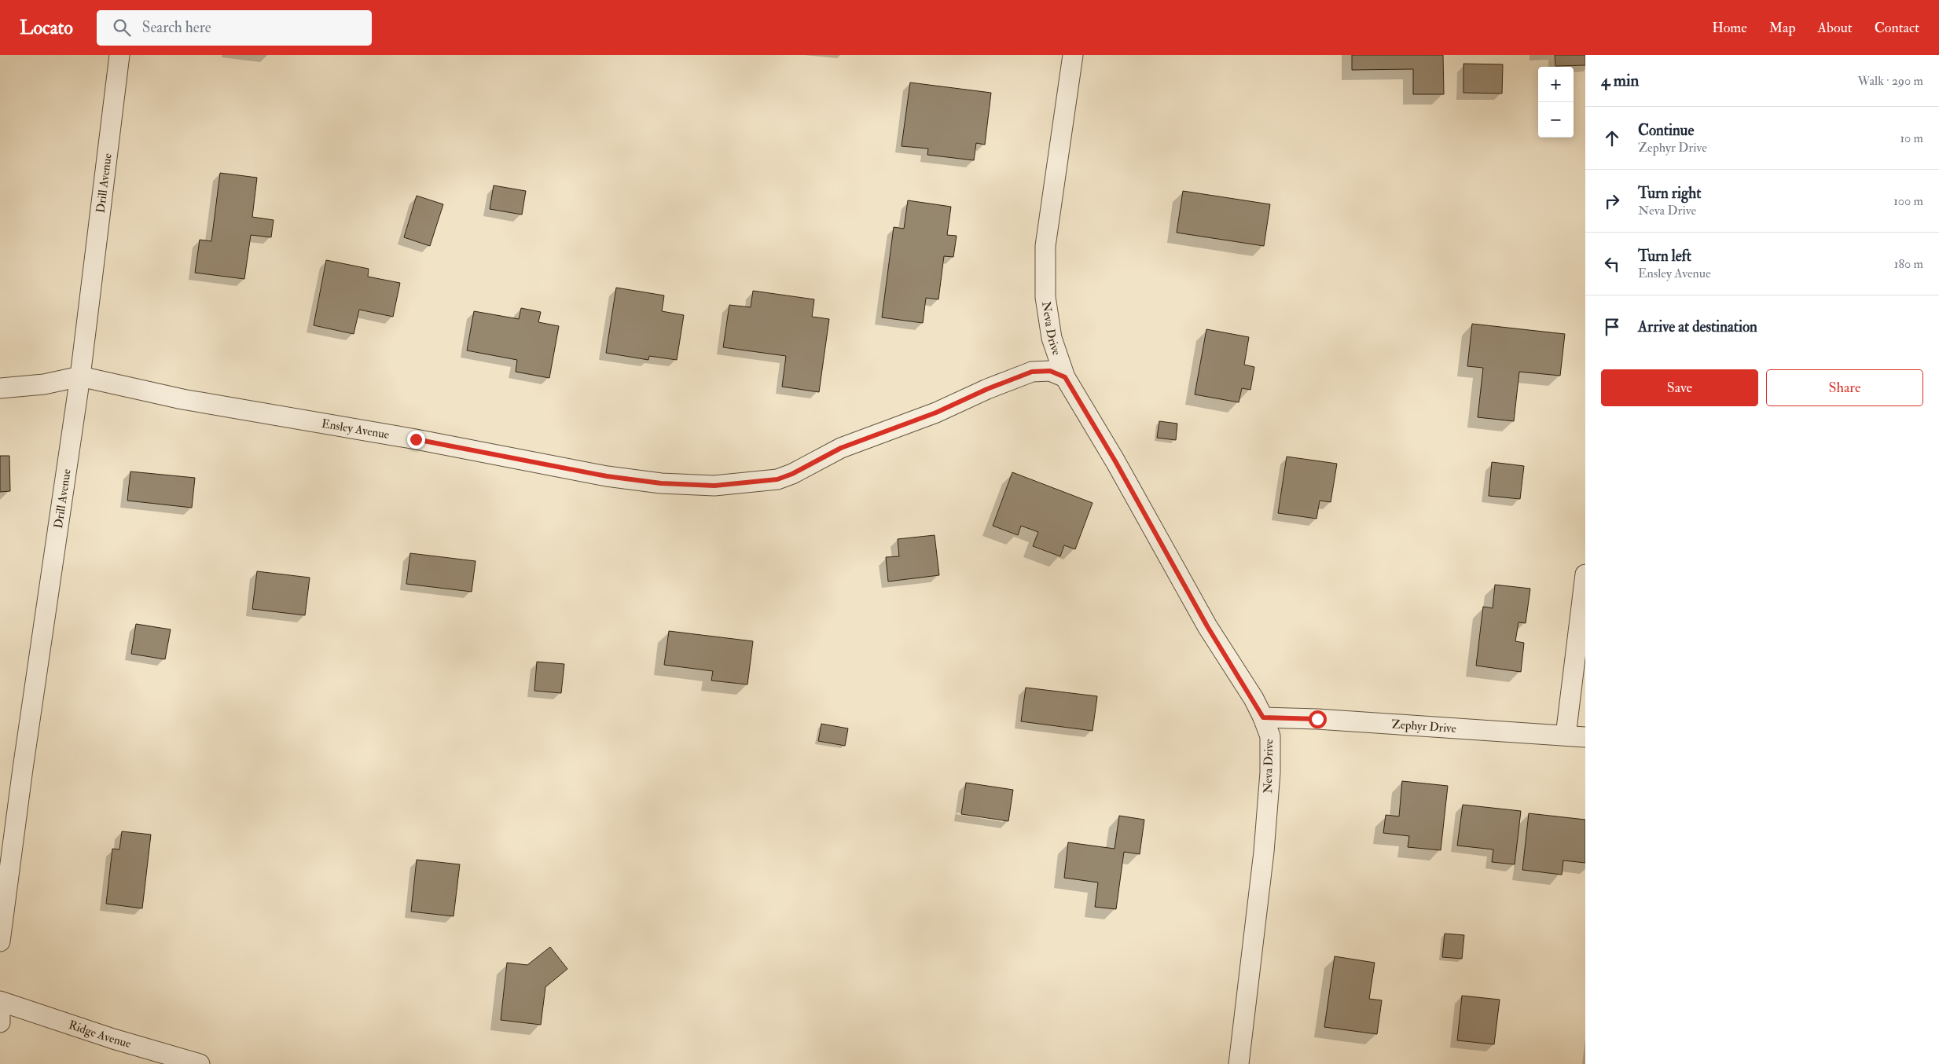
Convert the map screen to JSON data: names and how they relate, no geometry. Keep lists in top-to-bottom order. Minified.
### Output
{"streets":{"street":["Drill Avenue","Neva Drive","Ensley Avenue","Zephyr Drive","Ridge Avenue"]},"crossings":[["Drill Avenue","Ensley Avenue"],["Neva Drive","Ensley Avenue"],["Neva Drive","Zephyr Drive"]],"page":{"header":"Locato","search":"Search here","nav":["Home","Map","About","Contact"],"heading":["4 min","Walk · 290 m"],"map_buttons":["+","−"],"list":[["Continue","Zephyr Drive","10 m"],["Turn right","Neva Drive","100 m"],["Turn left","Ensley Avenue","180 m"],"Arrive at destination"],"buttons":["Save","Share"]}}
